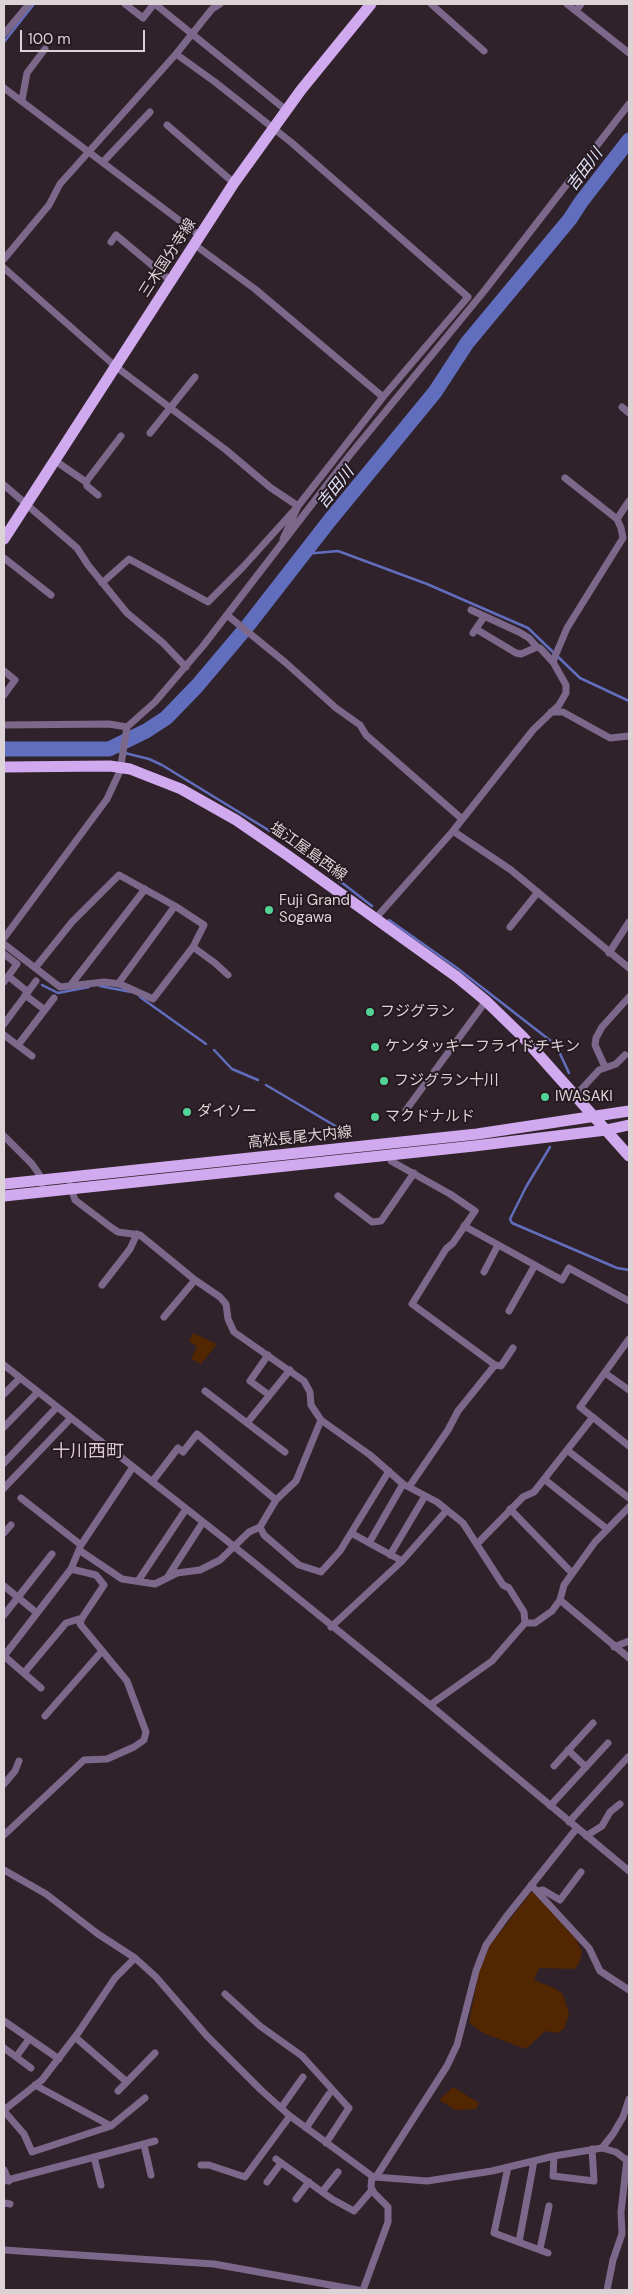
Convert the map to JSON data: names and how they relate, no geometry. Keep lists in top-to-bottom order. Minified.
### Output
{"streets":{"main road":["三木国分寺線","塩江屋島西線","高松長尾大内線"]},"crossings":[["塩江屋島西線","高松長尾大内線"]],"districts":["十川西町"],"water":["吉田川"],"places":["Fuji Grand Sogawa","フジグラン","ケンタッキーフライドチキン","フジグラン十川","IWASAKI","ダイソー","マクドナルド"],"scale_bar":"100 m"}
